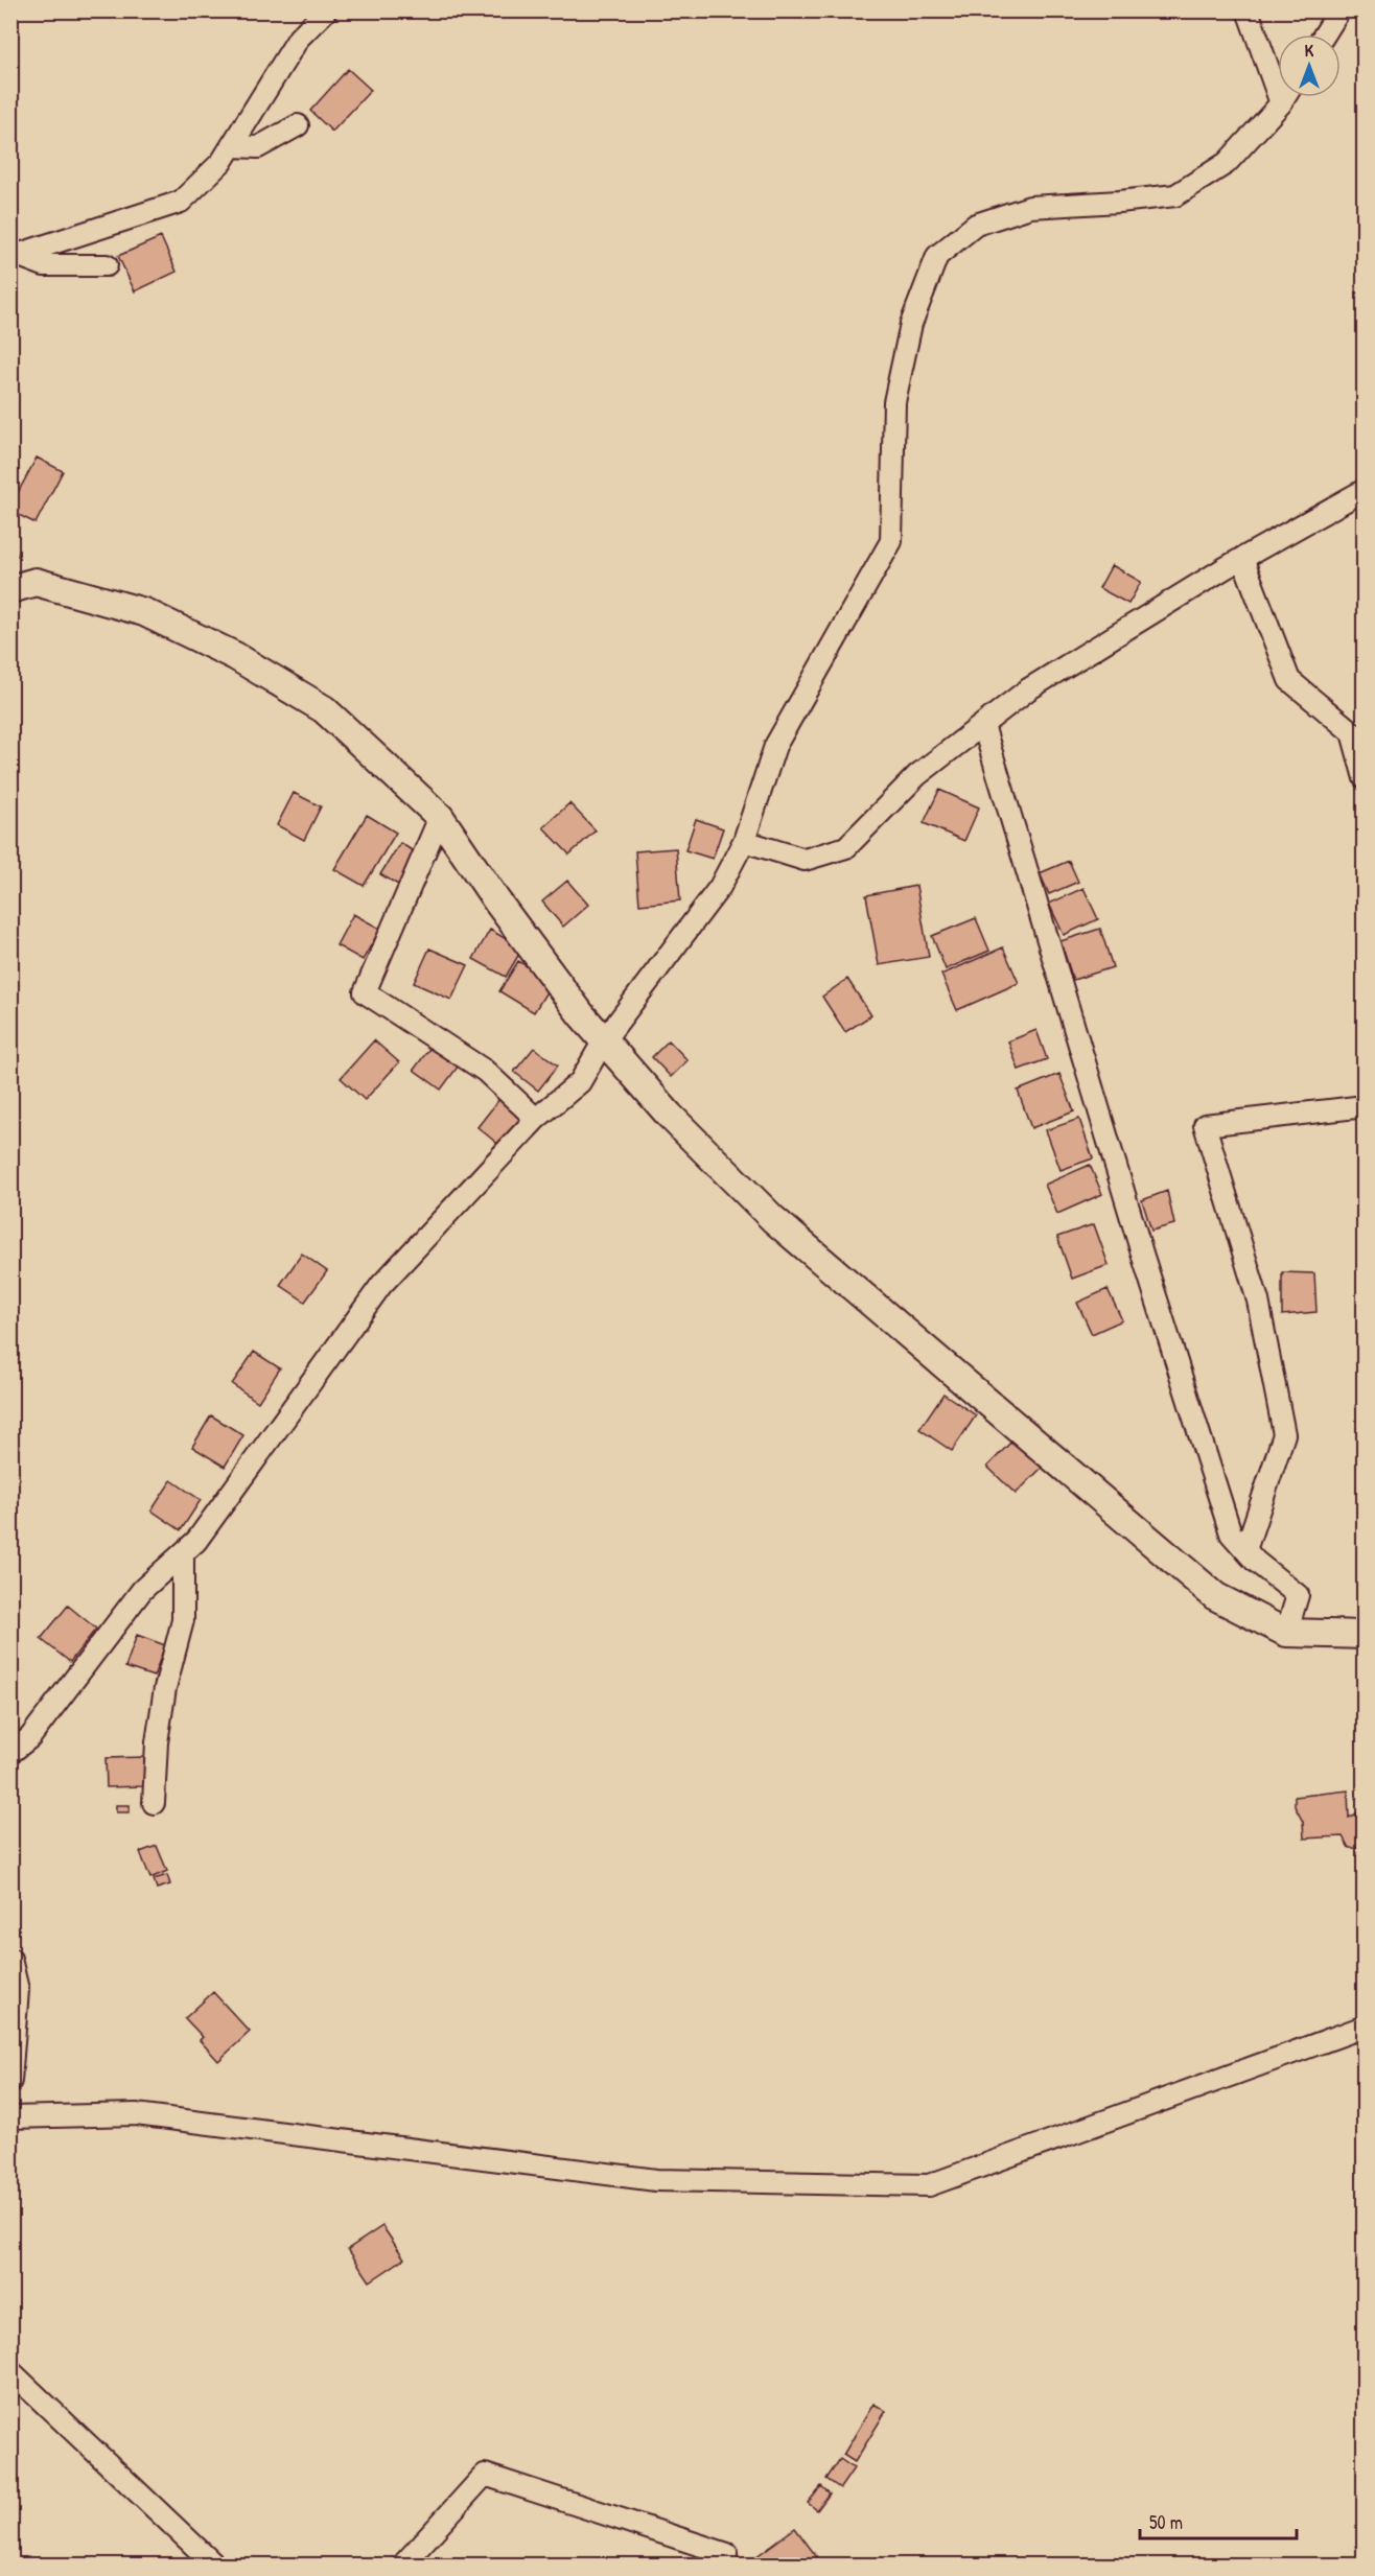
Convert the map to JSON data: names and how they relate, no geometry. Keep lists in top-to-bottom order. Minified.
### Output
{"scale_bar":"50 m","north":"top"}
